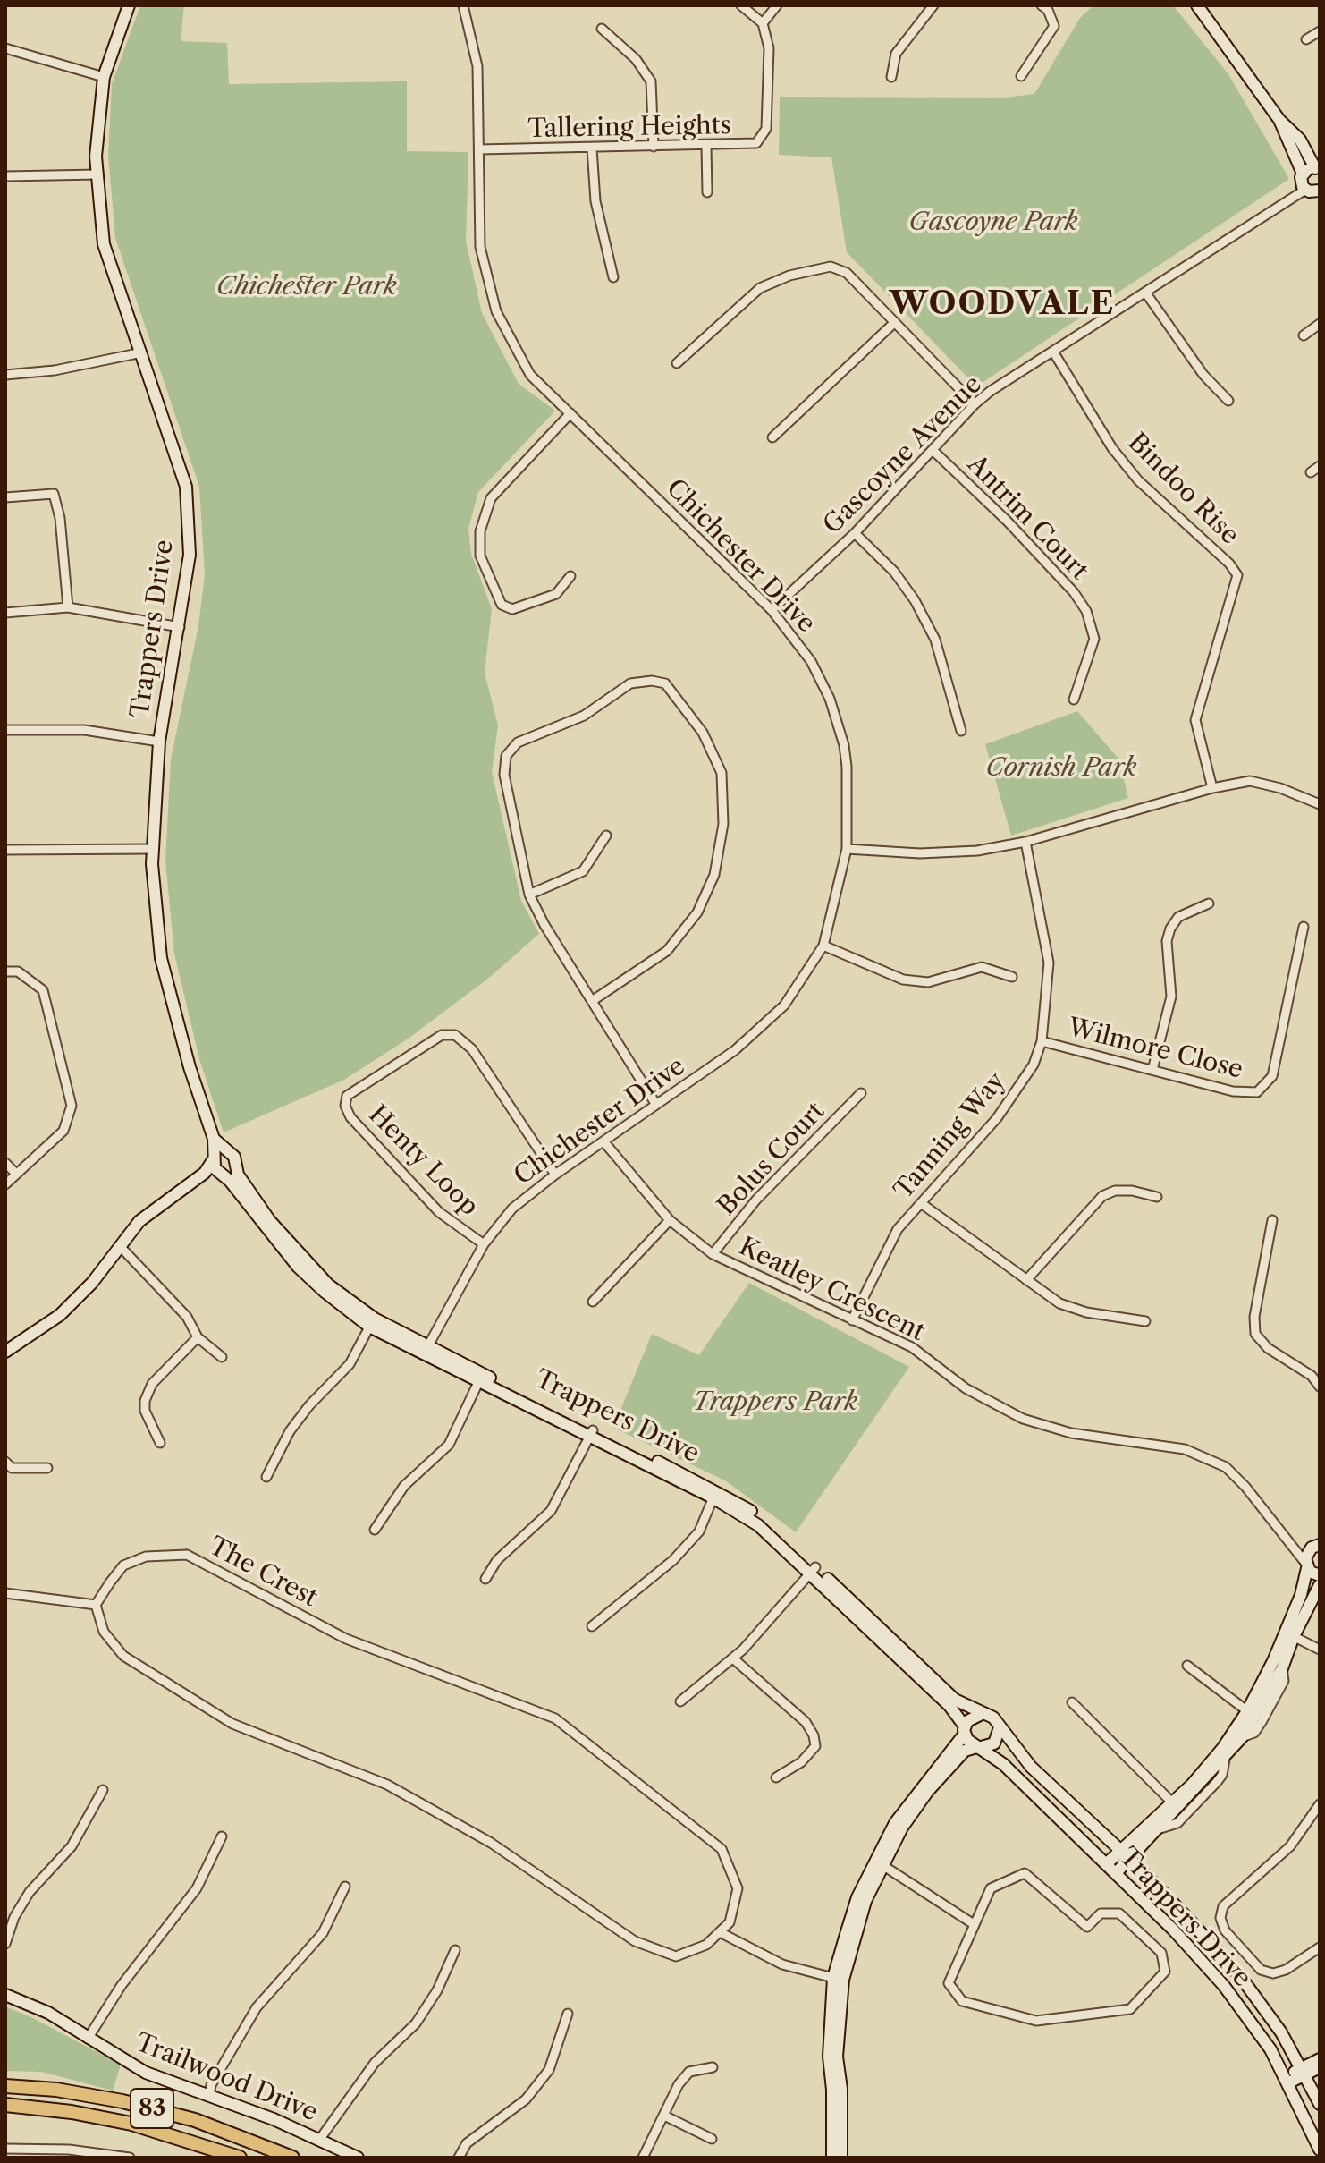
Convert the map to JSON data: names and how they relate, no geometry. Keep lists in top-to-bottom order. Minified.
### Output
{"streets":{"main road":["Trappers Drive","Trailwood Drive","83"],"street":["Tallering Heights","Gascoyne Avenue","Bindoo Rise","Antrim Court","Chichester Drive","Wilmore Close","Tanning Way","Bolus Court","Henty Loop","Keatley Crescent","The Crest"]},"crossings":[["Tallering Heights","Chichester Drive"],["Gascoyne Avenue","Bindoo Rise"],["Gascoyne Avenue","Antrim Court"],["Gascoyne Avenue","Chichester Drive"],["Chichester Drive","Trappers Drive"],["Chichester Drive","Henty Loop"],["Chichester Drive","Keatley Crescent"],["Wilmore Close","Tanning Way"],["Tanning Way","Keatley Crescent"],["Bolus Court","Keatley Crescent"]],"districts":["WOODVALE"],"parks":["Gascoyne Park","Chichester Park","Cornish Park","Trappers Park"]}
